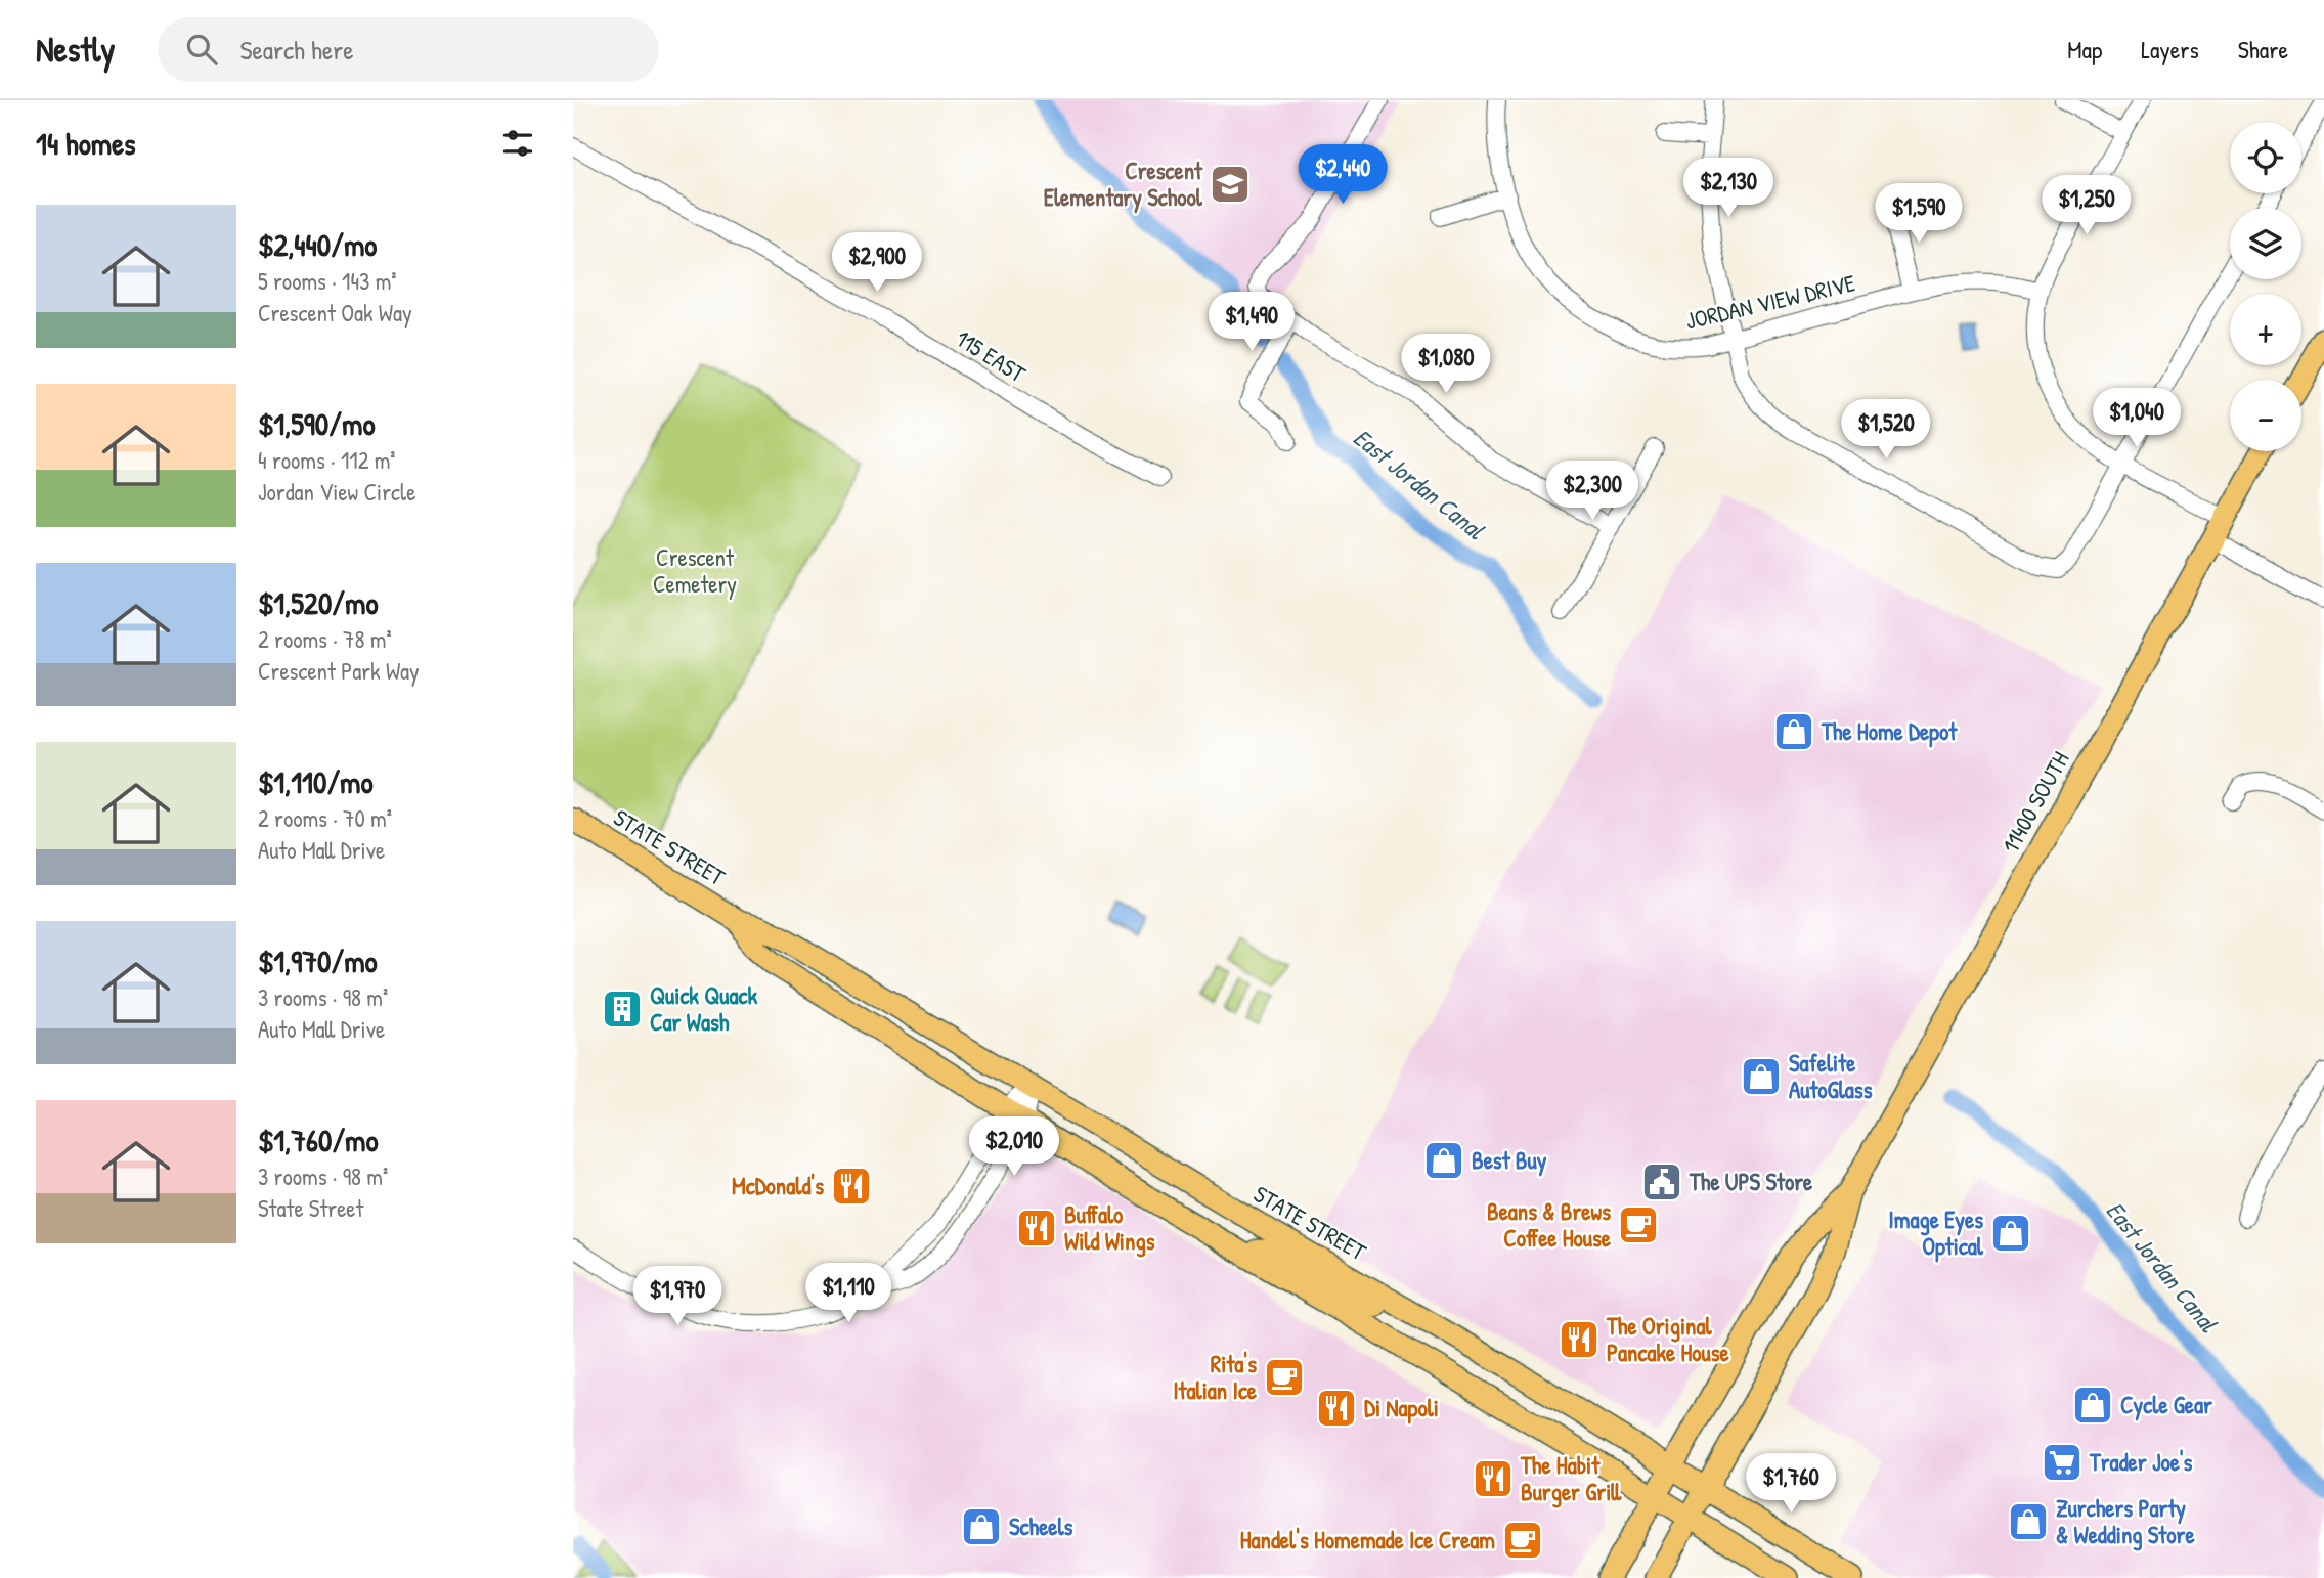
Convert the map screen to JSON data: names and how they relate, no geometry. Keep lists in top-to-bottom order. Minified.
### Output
{"streets":{"main road":["11400 SOUTH","STATE STREET"],"street":["JORDAN VIEW DRIVE","115 EAST"]},"crossings":[["11400 SOUTH","STATE STREET"]],"water":["East Jordan Canal"],"parks":["Crescent Cemetery"],"places":{"school or university":["Crescent Elementary School"],"shop":["The Home Depot","Safelite AutoGlass","Best Buy","Image Eyes Optical","Cycle Gear","Zurchers Party & Wedding Store","Scheels"],"building":["Quick Quack Car Wash"],"public building":["The UPS Store"],"restaurant":["McDonald's","Buffalo Wild Wings","The Original Pancake House","Di Napoli","The Habit Burger Grill"],"cafe":["Beans & Brews Coffee House","Rita's Italian Ice","Handel's Homemade Ice Cream"],"supermarket":["Trader Joe's"]},"page":{"header":"Nestly","search":"Search here","nav":["Map","Layers","Share"],"heading":"14 homes","map_buttons":["+","−"],"price":["$2,440","$2,130","$1,250","$1,590","$2,900","$1,490","$1,080","$1,040","$1,520","$2,300","$2,010","$1,110","$1,970","$1,760"],"list":[{"name":"$2,440/mo","note":"5 rooms · 143 m² · Crescent Oak Way"},{"name":"$1,590/mo","note":"4 rooms · 112 m² · Jordan View Circle"},{"name":"$1,520/mo","note":"2 rooms · 78 m² · Crescent Park Way"},{"name":"$1,110/mo","note":"2 rooms · 70 m² · Auto Mall Drive"},{"name":"$1,970/mo","note":"3 rooms · 98 m² · Auto Mall Drive"},{"name":"$1,760/mo","note":"3 rooms · 98 m² · State Street"}]}}
